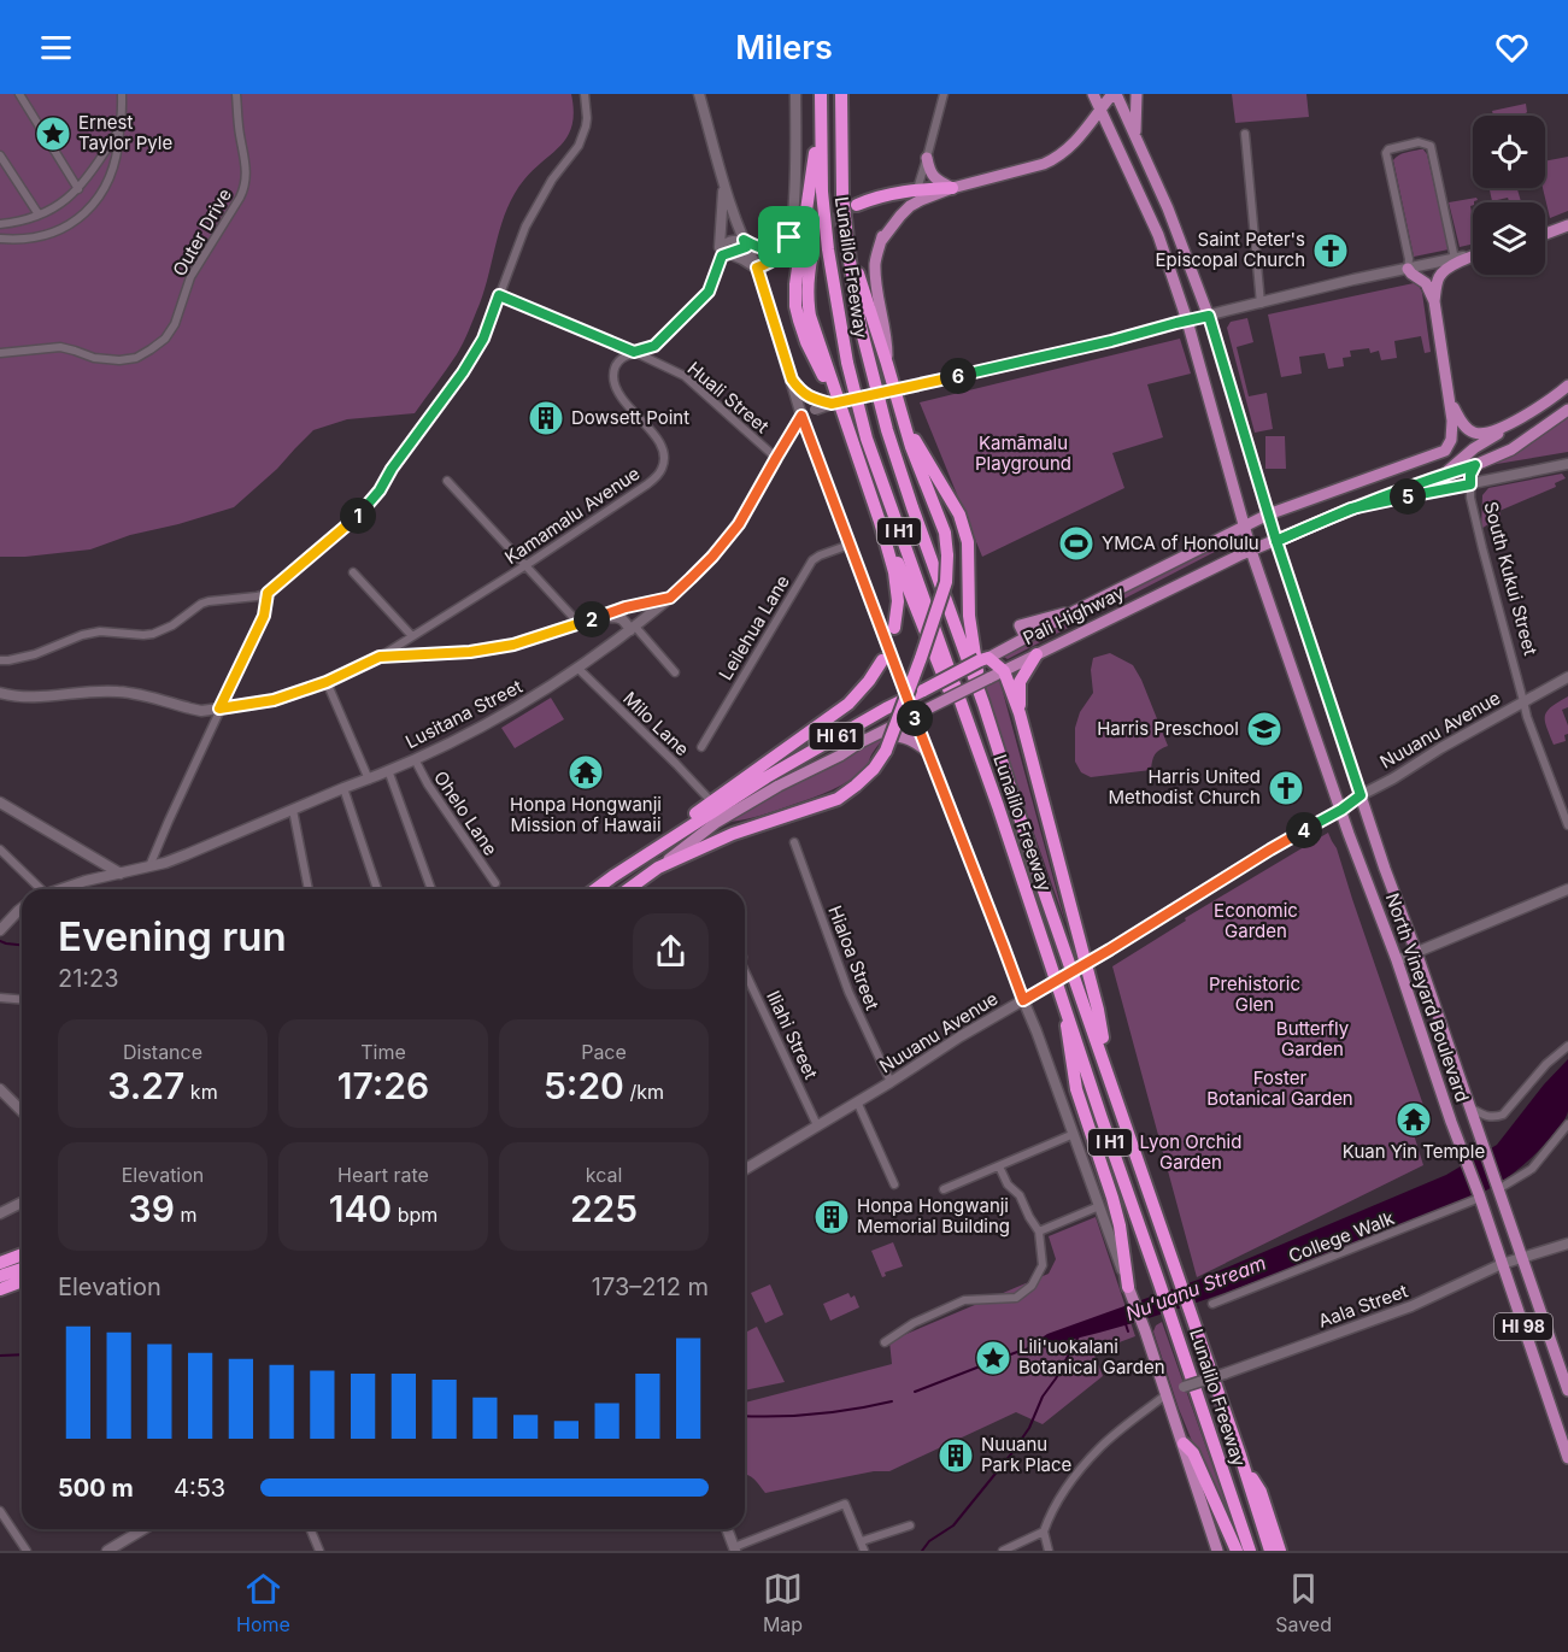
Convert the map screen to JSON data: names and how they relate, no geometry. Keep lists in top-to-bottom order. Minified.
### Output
{"streets":{"highway":["Lunalilo Freeway","I H1","Pali Highway","HI 61"],"main road":["Lusitana Street","Nuuanu Avenue","North Vineyard Boulevard","Aala Street","HI 98"],"street":["Outer Drive","Huali Street","Kamamalu Avenue","South Kukui Street","Leilehua Lane","Milo Lane","Ohelo Lane","Hialoa Street","Iliahi Street","College Walk"]},"crossings":[["Huali Street","Kamamalu Avenue"],["Huali Street","Lusitana Street"],["South Kukui Street","Pali Highway"],["South Kukui Street","Nuuanu Avenue"],["Pali Highway","North Vineyard Boulevard"],["Pali Highway","HI 98"],["Lusitana Street","Milo Lane"],["Lusitana Street","Ohelo Lane"],["Nuuanu Avenue","Hialoa Street"],["Nuuanu Avenue","North Vineyard Boulevard"],["Nuuanu Avenue","Iliahi Street"],["North Vineyard Boulevard","College Walk"],["North Vineyard Boulevard","Aala Street"],["North Vineyard Boulevard","HI 98"]],"water":["Nuʻuanu Stream"],"parks":["Kamāmalu Playground","Economic Garden","Prehistoric Glen","Butterfly Garden","Foster Botanical Garden","Lyon Orchid Garden"],"places":{"place":["Ernest Taylor Pyle","Lili'uokalani Botanical Garden"],"church":["Saint Peter's Episcopal Church","Harris United Methodist Church"],"building":["Dowsett Point","Honpa Hongwanji Memorial Building","Nuuanu Park Place"],"sports":["YMCA of Honolulu"],"school or university":["Harris Preschool"],"temple":["Honpa Hongwanji Mission of Hawaii","Kuan Yin Temple"]},"page":{"header":"Milers","pins":["6","5","1","2","3","4"],"heading":["Evening run","21:23"],"stats":[["Distance","3.27 km"],["Time","17:26"],["Pace","5:20 /km"],["Elevation","39 m"],["Heart rate","140 bpm"],["kcal","225"]],"chart":["Elevation","173–212 m"],"list":[{"name":"500 m","note":"4:53"}],"tabs":["Home","Map","Saved"]}}
